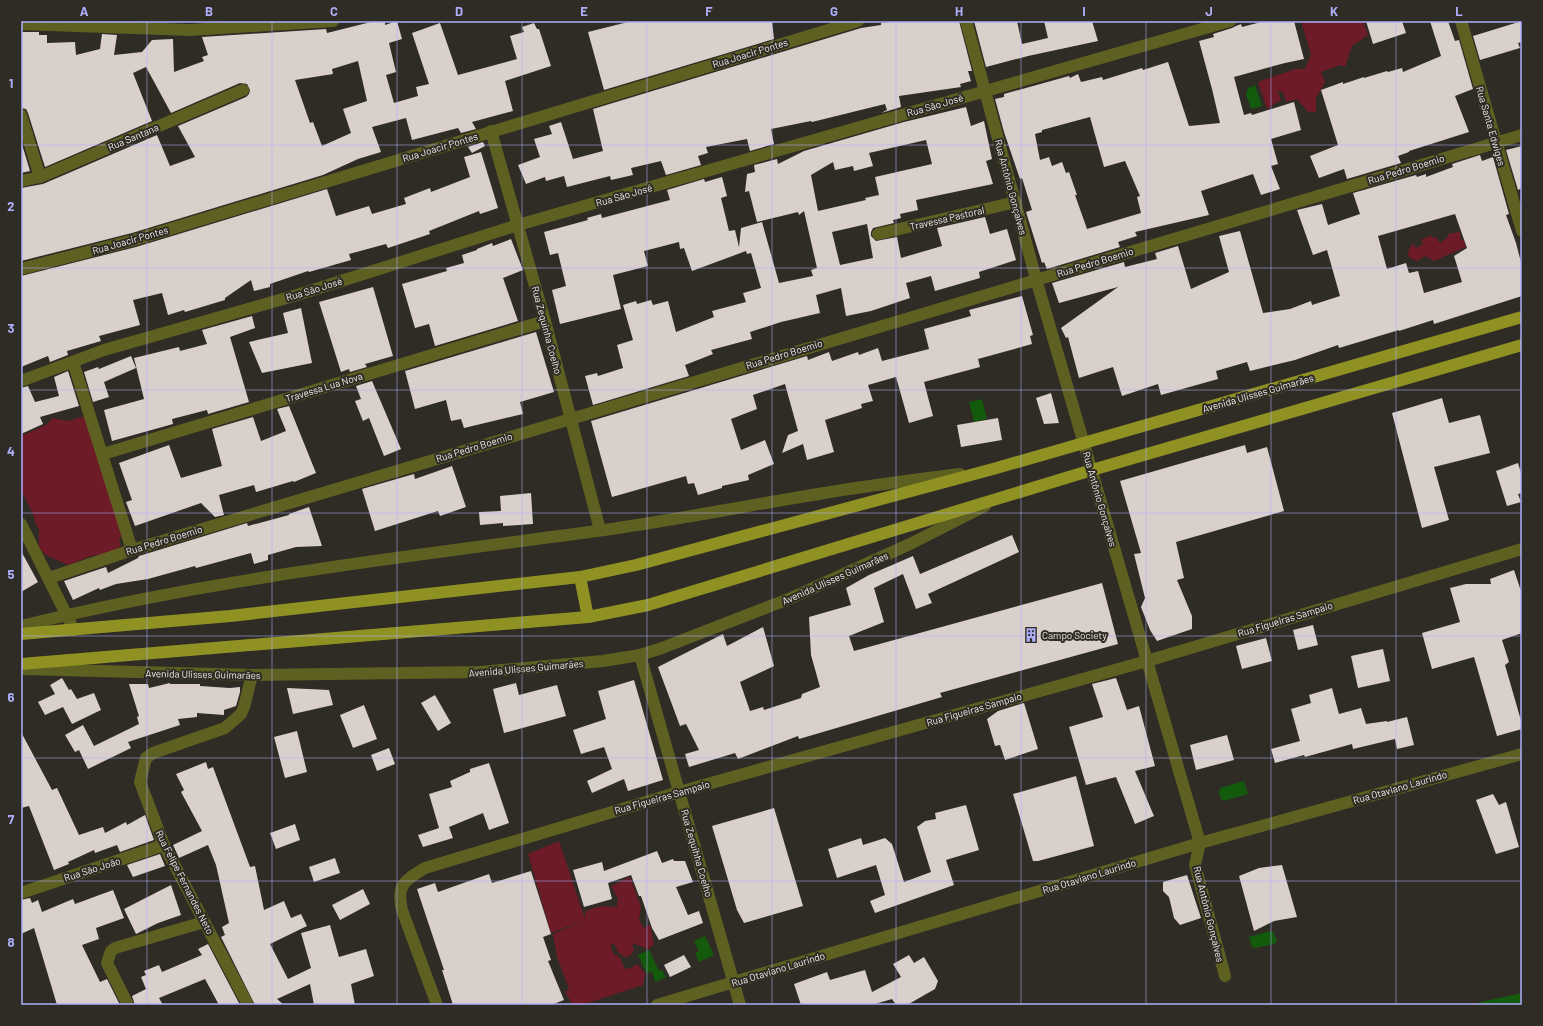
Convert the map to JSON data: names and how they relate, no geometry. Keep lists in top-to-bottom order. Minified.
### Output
{"streets":{"main road":["Avenida Ulisses Guimarães"],"street":["Rua Joacir Pontes","Rua São José","Rua Santa Edwiges","Rua Santana","Rua Pedro Boemio","Rua Antônio Gonçalves","Travessa Pastoral","Rua Zequinha Coelho","Travessa Lua Nova","Rua Figueiras Sampaio","Rua Otaviano Laurindo","Rua Zequihha Coelho","Rua São João","Rua Felipe Fernandes Neto"]},"crossings":[["Rua Joacir Pontes","Rua Zequinha Coelho"],["Rua São José","Rua Antônio Gonçalves"],["Rua São José","Rua Zequinha Coelho"],["Rua Santa Edwiges","Rua Pedro Boemio"],["Rua Pedro Boemio","Rua Antônio Gonçalves"],["Rua Pedro Boemio","Rua Zequinha Coelho"],["Rua Antônio Gonçalves","Travessa Pastoral"],["Rua Antônio Gonçalves","Avenida Ulisses Guimarães"],["Rua Antônio Gonçalves","Rua Figueiras Sampaio"],["Rua Antônio Gonçalves","Rua Otaviano Laurindo"],["Rua Zequinha Coelho","Travessa Lua Nova"],["Rua Zequinha Coelho","Avenida Ulisses Guimarães"],["Avenida Ulisses Guimarães","Rua Zequihha Coelho"],["Avenida Ulisses Guimarães","Rua Felipe Fernandes Neto"],["Rua Figueiras Sampaio","Rua Zequihha Coelho"],["Rua Otaviano Laurindo","Rua Zequihha Coelho"],["Rua São João","Rua Felipe Fernandes Neto"]],"places":{"building":["Campo Society"]},"grid":{"columns":["A","B","C","D","E","F","G","H","I","J","K","L"],"rows":["1","2","3","4","5","6","7","8"]}}
